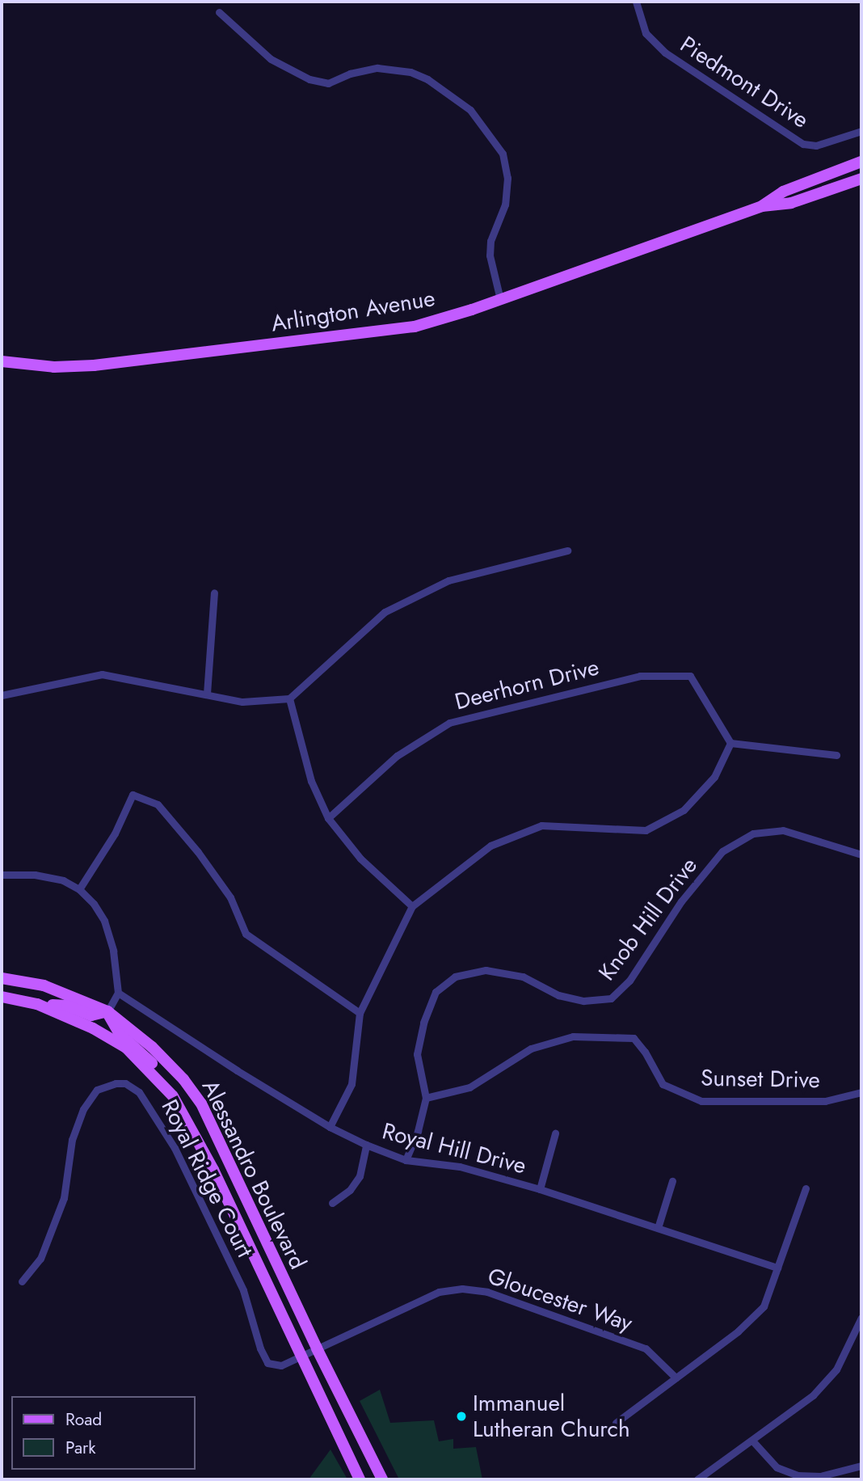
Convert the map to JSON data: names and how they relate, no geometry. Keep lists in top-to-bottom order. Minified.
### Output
{"streets":{"main road":["Arlington Avenue","Alessandro Boulevard"],"street":["Piedmont Drive","Deerhorn Drive","Knob Hill Drive","Sunset Drive","Royal Hill Drive","Royal Ridge Court","Gloucester Way"]},"crossings":[["Knob Hill Drive","Sunset Drive"],["Alessandro Boulevard","Royal Ridge Court"],["Alessandro Boulevard","Gloucester Way"],["Royal Ridge Court","Gloucester Way"]],"places":["Immanuel Lutheran Church"],"legend":["Road","Park"]}
